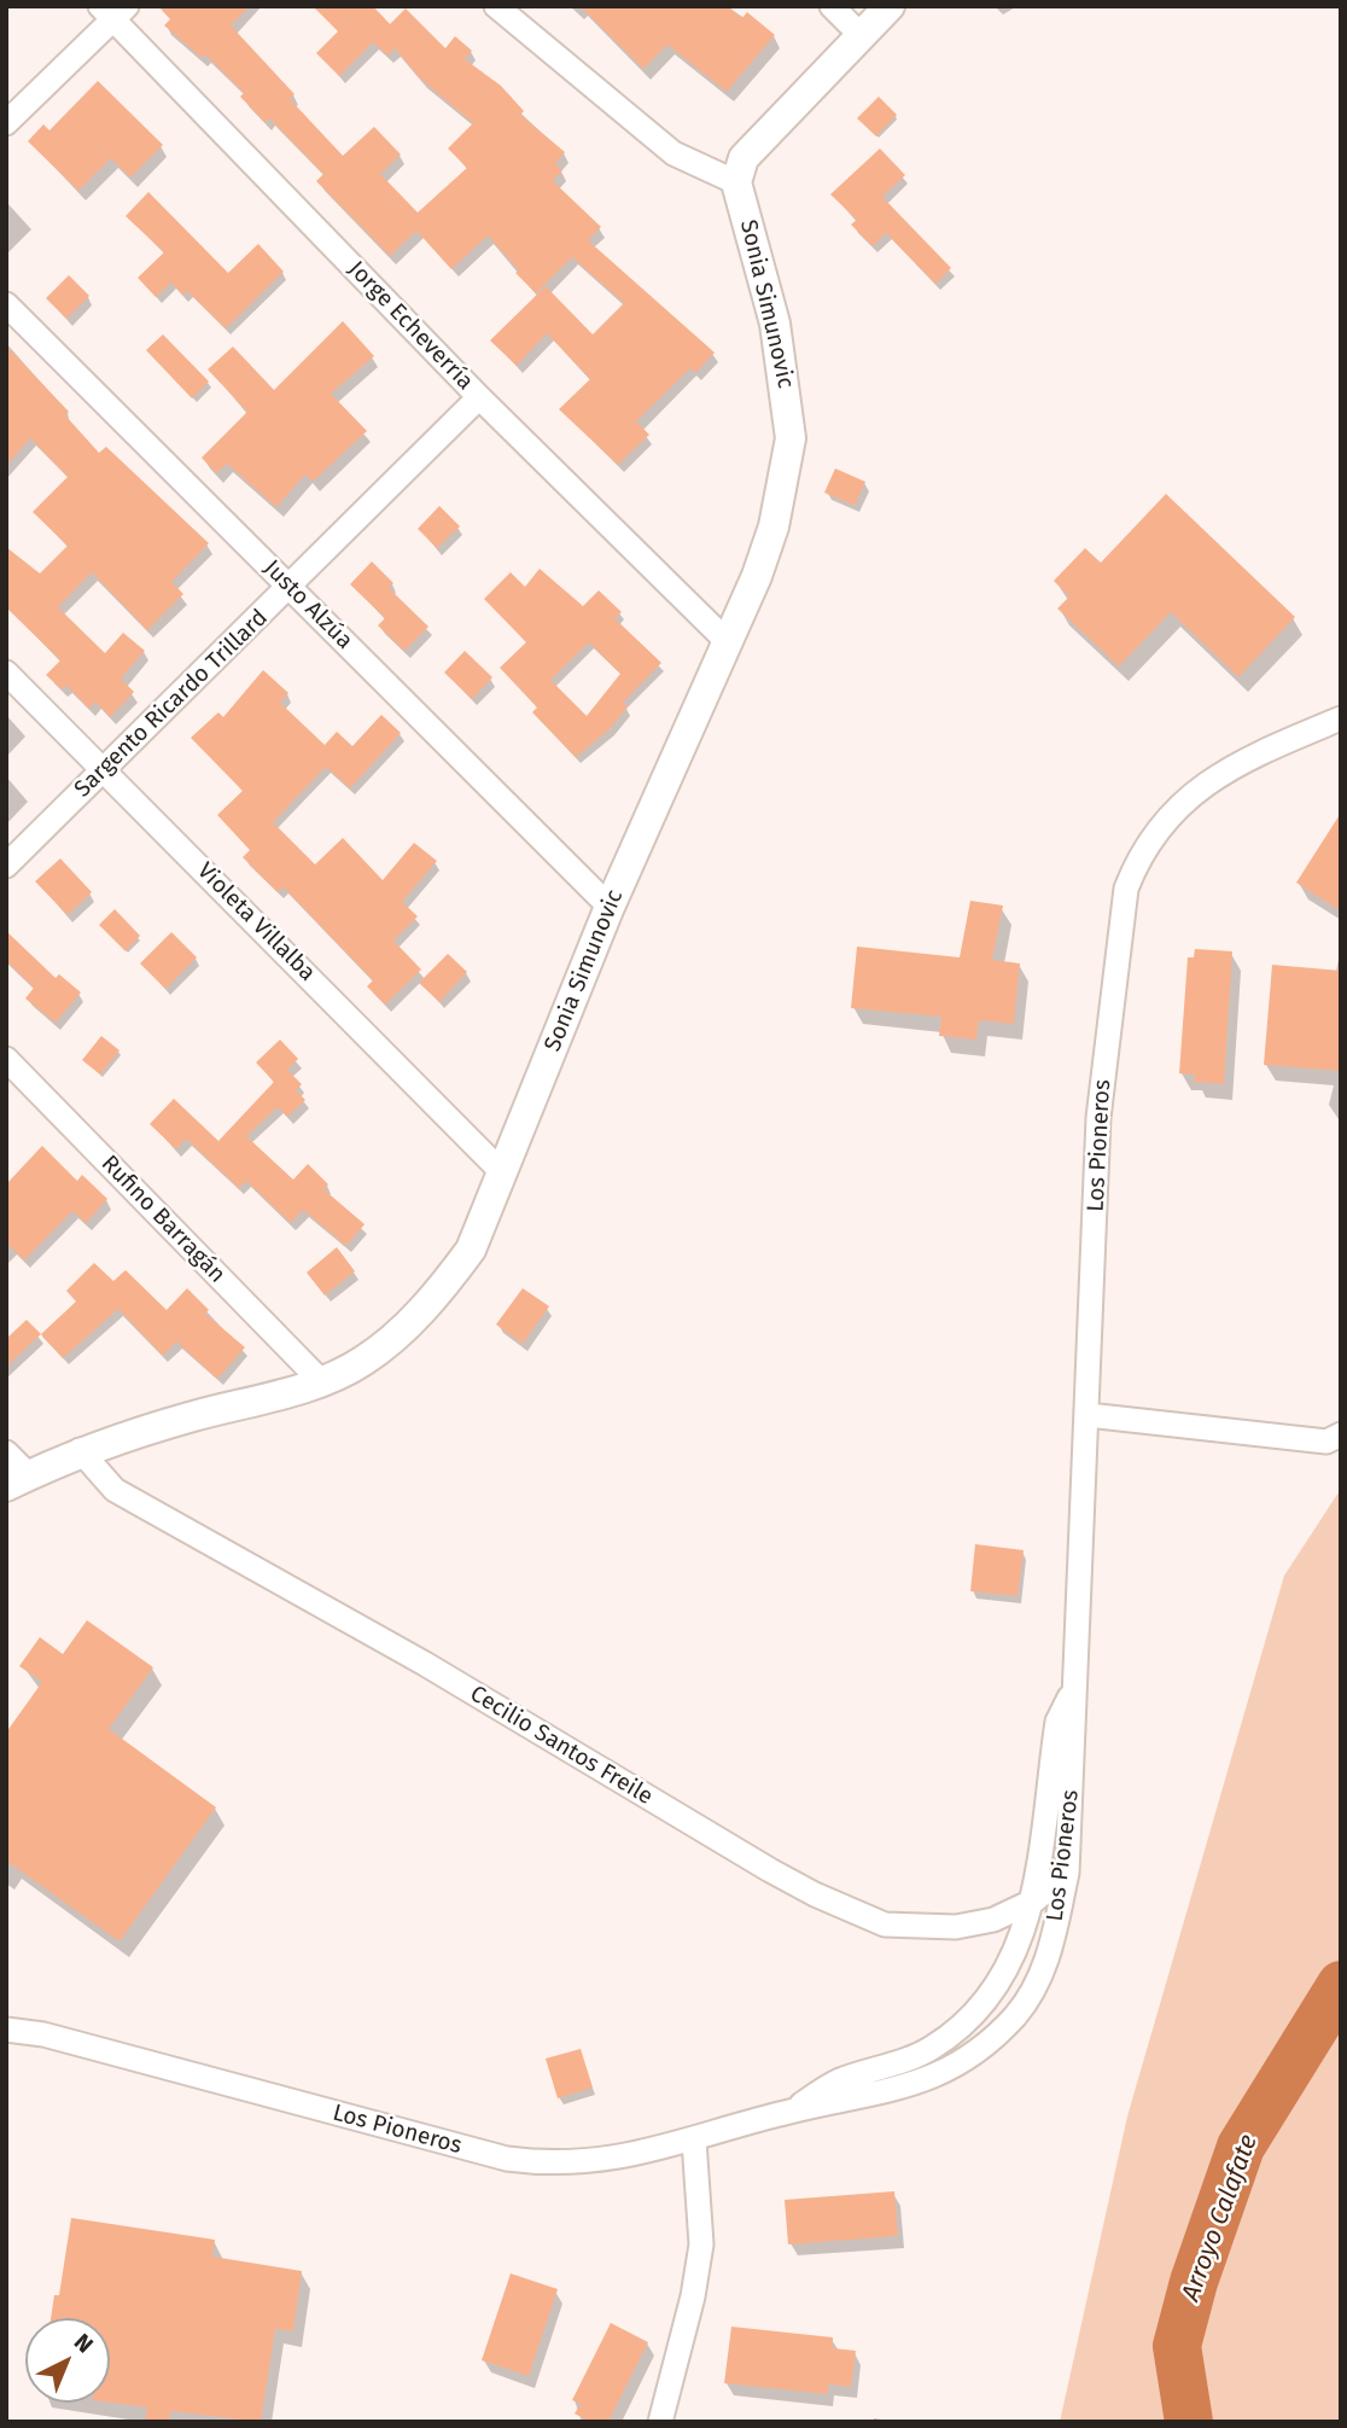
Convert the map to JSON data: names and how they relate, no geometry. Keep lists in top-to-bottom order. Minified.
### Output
{"streets":{"street":["Sonia Simunovic","Jorge Echeverría","Justo Alzúa","Sargento Ricardo Trillard","Violeta Villalba","Los Pioneros","Rufino Barragán","Cecilio Santos Freile"]},"crossings":[["Sonia Simunovic","Jorge Echeverría"],["Sonia Simunovic","Justo Alzúa"],["Sonia Simunovic","Violeta Villalba"],["Sonia Simunovic","Rufino Barragán"],["Sonia Simunovic","Cecilio Santos Freile"],["Jorge Echeverría","Sargento Ricardo Trillard"],["Justo Alzúa","Sargento Ricardo Trillard"],["Sargento Ricardo Trillard","Violeta Villalba"],["Los Pioneros","Cecilio Santos Freile"]],"water":["Arroyo Calafate"],"north":"top right"}
